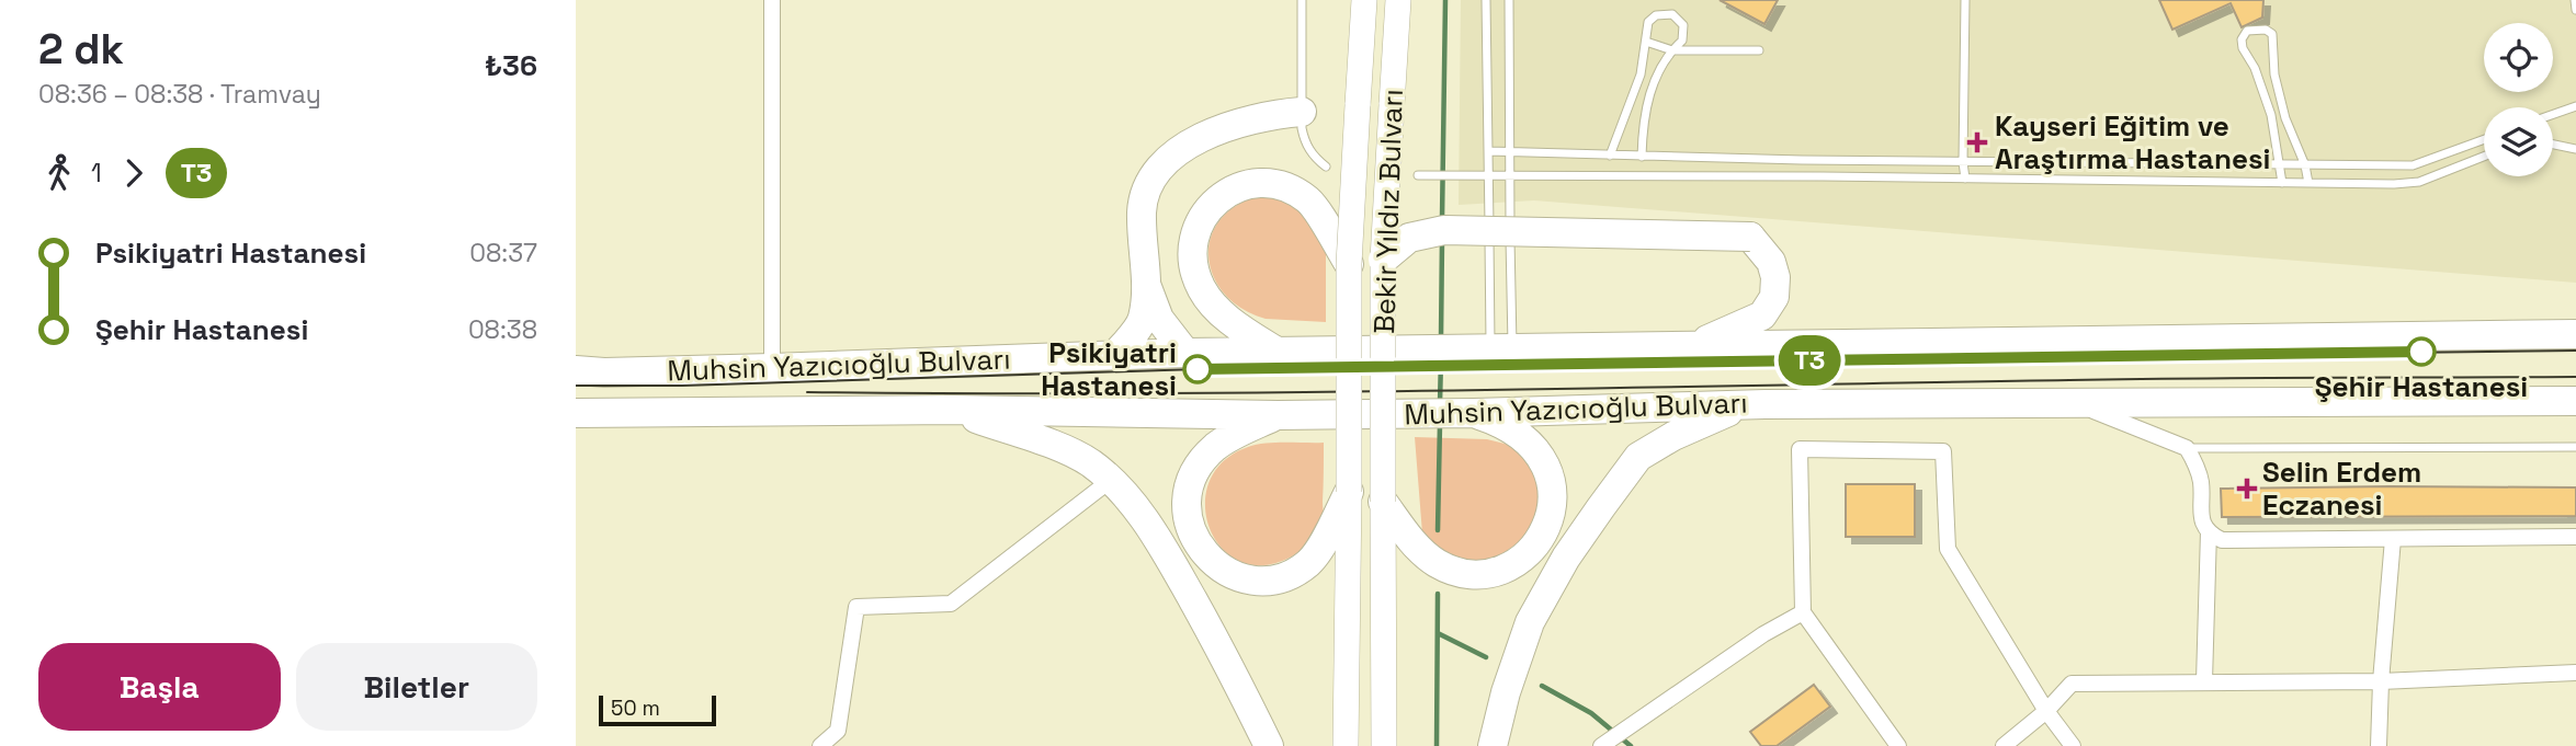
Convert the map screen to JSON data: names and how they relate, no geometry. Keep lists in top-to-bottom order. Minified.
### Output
{"streets":{"highway":["Muhsin Yazıcıoğlu Bulvarı"],"main road":["Bekir Yıldız Bulvarı"]},"places":{"health":["Kayseri Eğitim ve Araştırma Hastanesi","Selin Erdem Eczanesi"],"other":["Şehir Hastanesi","Psikiyatri Hastanesi"]},"lines":["tram line T3"],"scale_bar":"50 m","page":{"heading":["2 dk","08:36 – 08:38 · Tramvay","₺36"],"on_map":"T3","legs":["1","T3"],"list":[{"name":"Psikiyatri Hastanesi","value":"08:37"},{"name":"Şehir Hastanesi","value":"08:38"}],"buttons":["Başla","Biletler"],"scale":"50 m"}}
